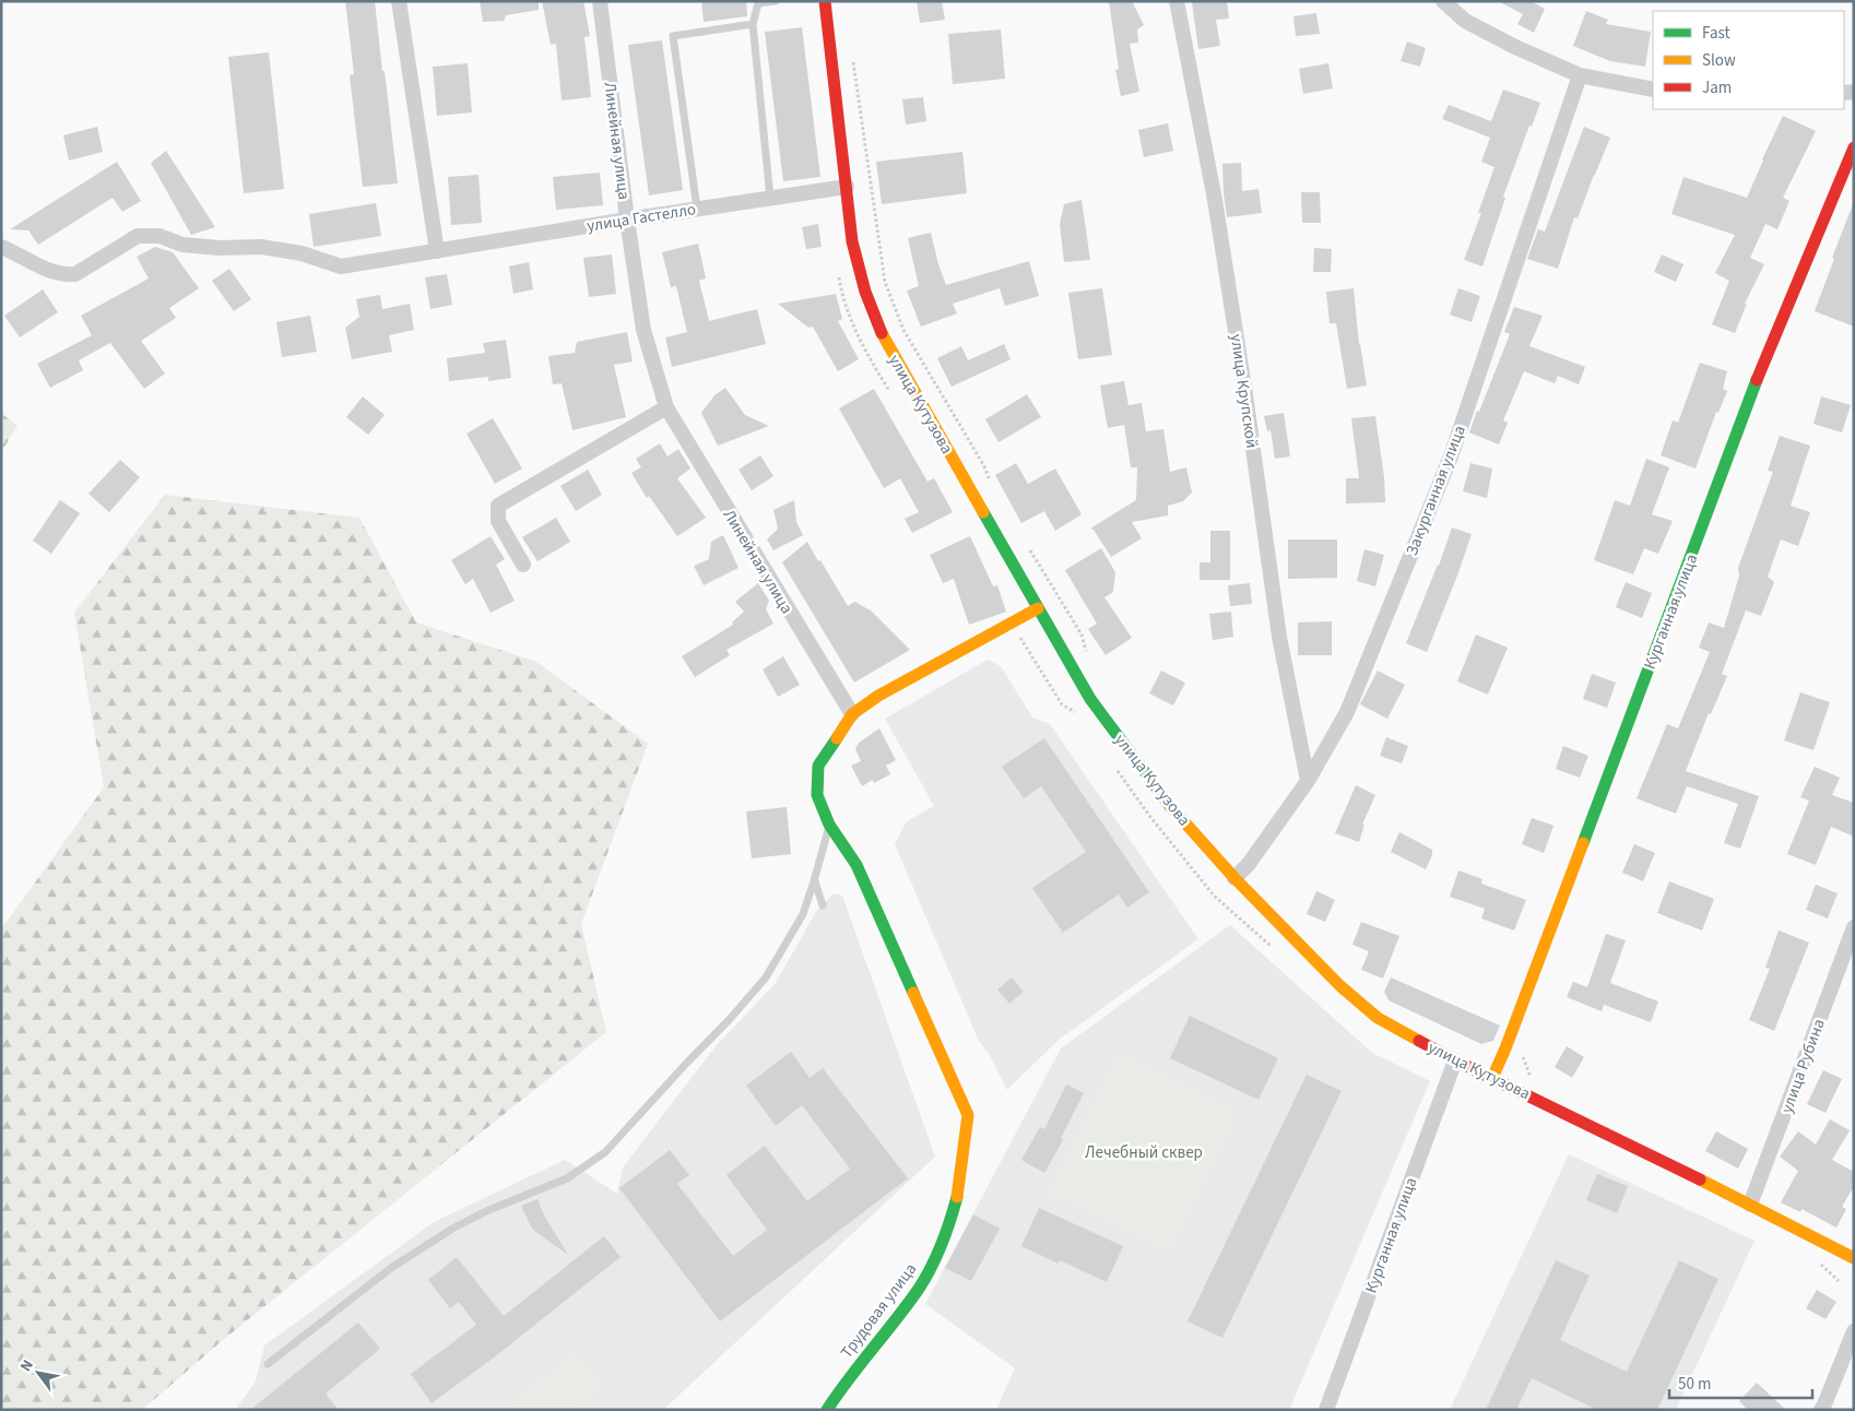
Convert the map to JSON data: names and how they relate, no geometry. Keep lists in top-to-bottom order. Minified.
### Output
{"streets":{"street":["Линейная улица","улица Гастелло","улица Крупской","улица Кутузова","Закурганная улица","Курганная улица","улица Рубина","Трудовая улица"]},"crossings":[["Линейная улица","улица Гастелло"],["Линейная улица","Трудовая улица"],["улица Гастелло","улица Кутузова"],["улица Крупской","Закурганная улица"],["улица Кутузова","Закурганная улица"],["улица Кутузова","Курганная улица"],["улица Кутузова","улица Рубина"],["улица Кутузова","Трудовая улица"]],"parks":["Лечебный сквер"],"legend":["Fast","Slow","Jam"],"scale_bar":"50 m","north":"top left"}
